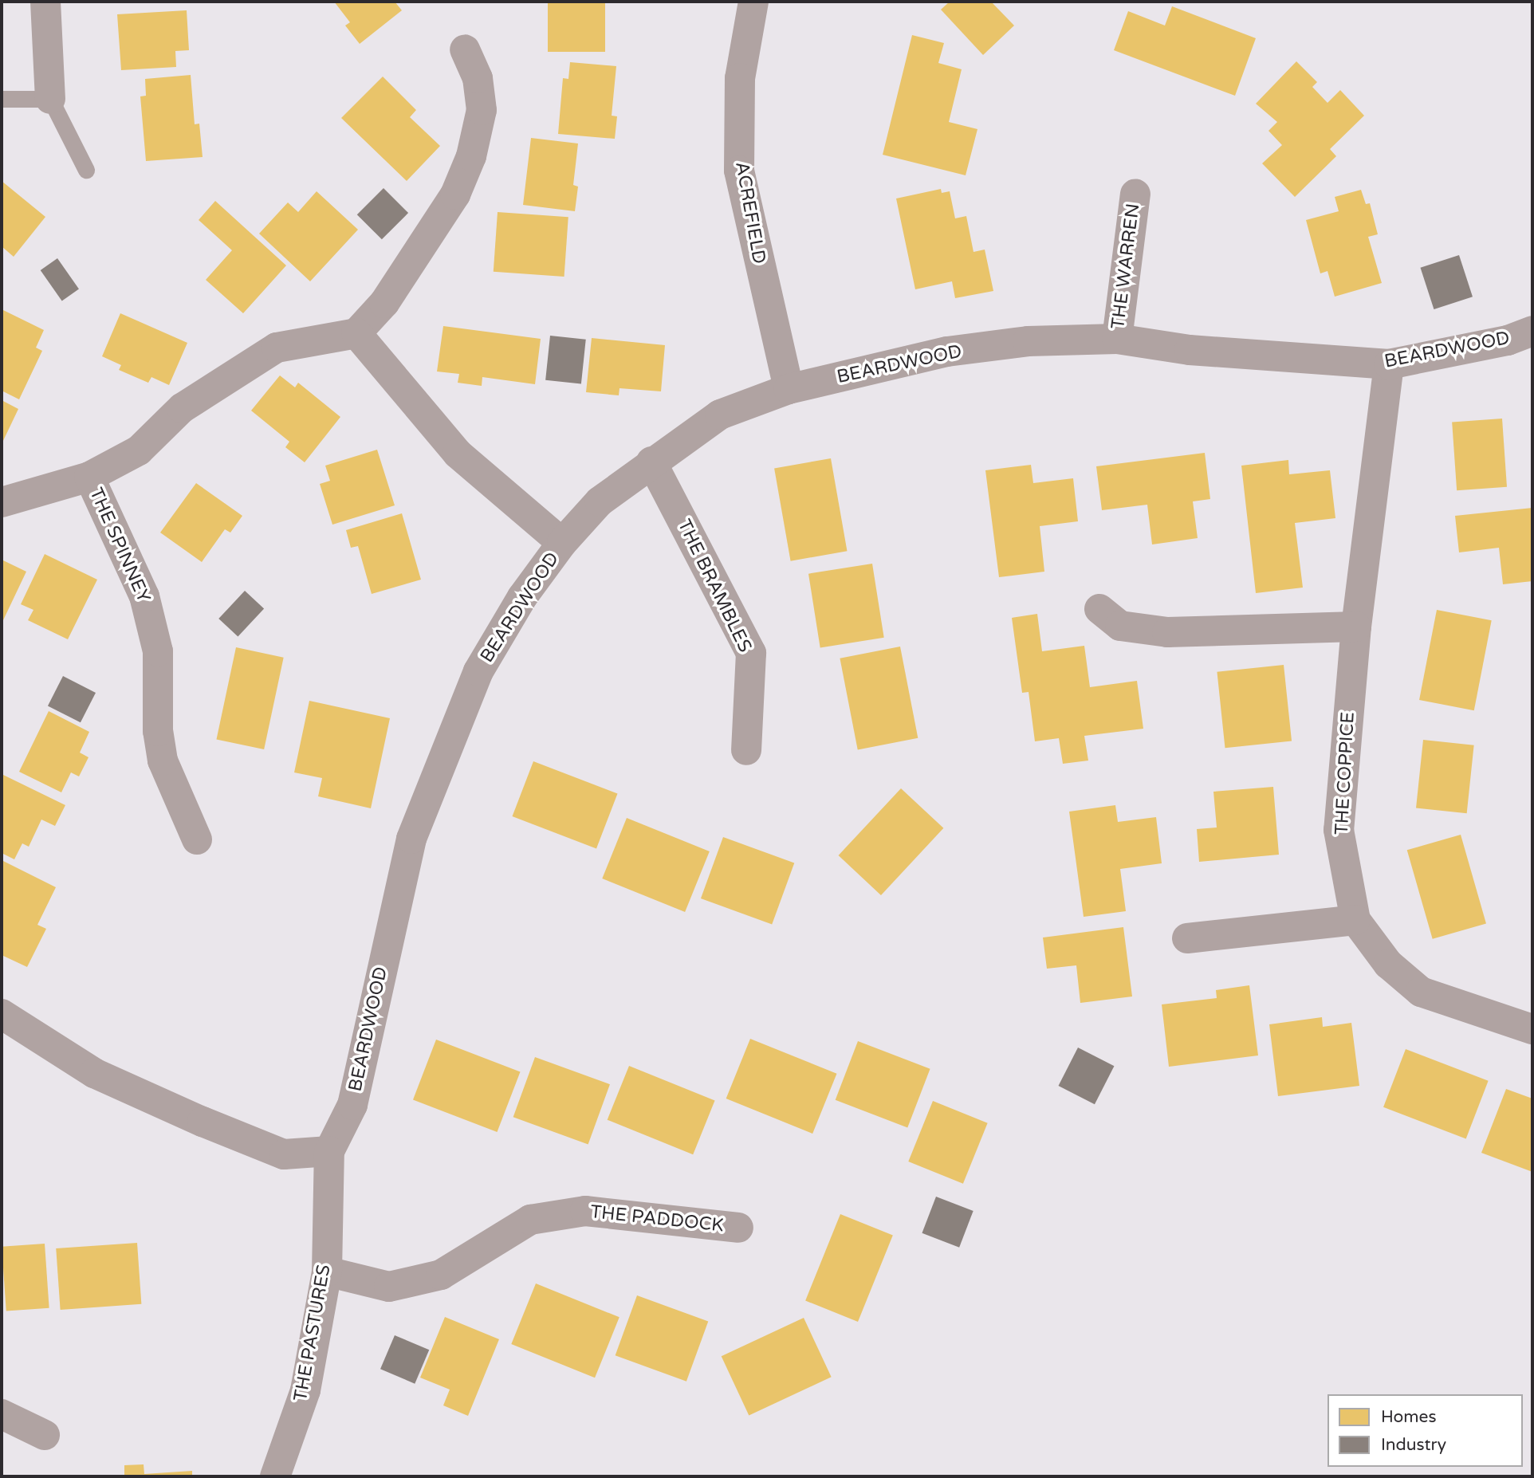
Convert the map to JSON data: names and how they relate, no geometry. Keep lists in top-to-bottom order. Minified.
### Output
{"streets":{"street":["ACREFIELD","THE WARREN","BEARDWOOD","THE SPINNEY","THE BRAMBLES","THE COPPICE","THE PADDOCK","THE PASTURES"]},"crossings":[["ACREFIELD","BEARDWOOD"],["THE WARREN","BEARDWOOD"],["BEARDWOOD","THE BRAMBLES"],["BEARDWOOD","THE COPPICE"],["BEARDWOOD","THE PASTURES"],["THE PADDOCK","THE PASTURES"]],"legend":["Homes","Industry"]}
